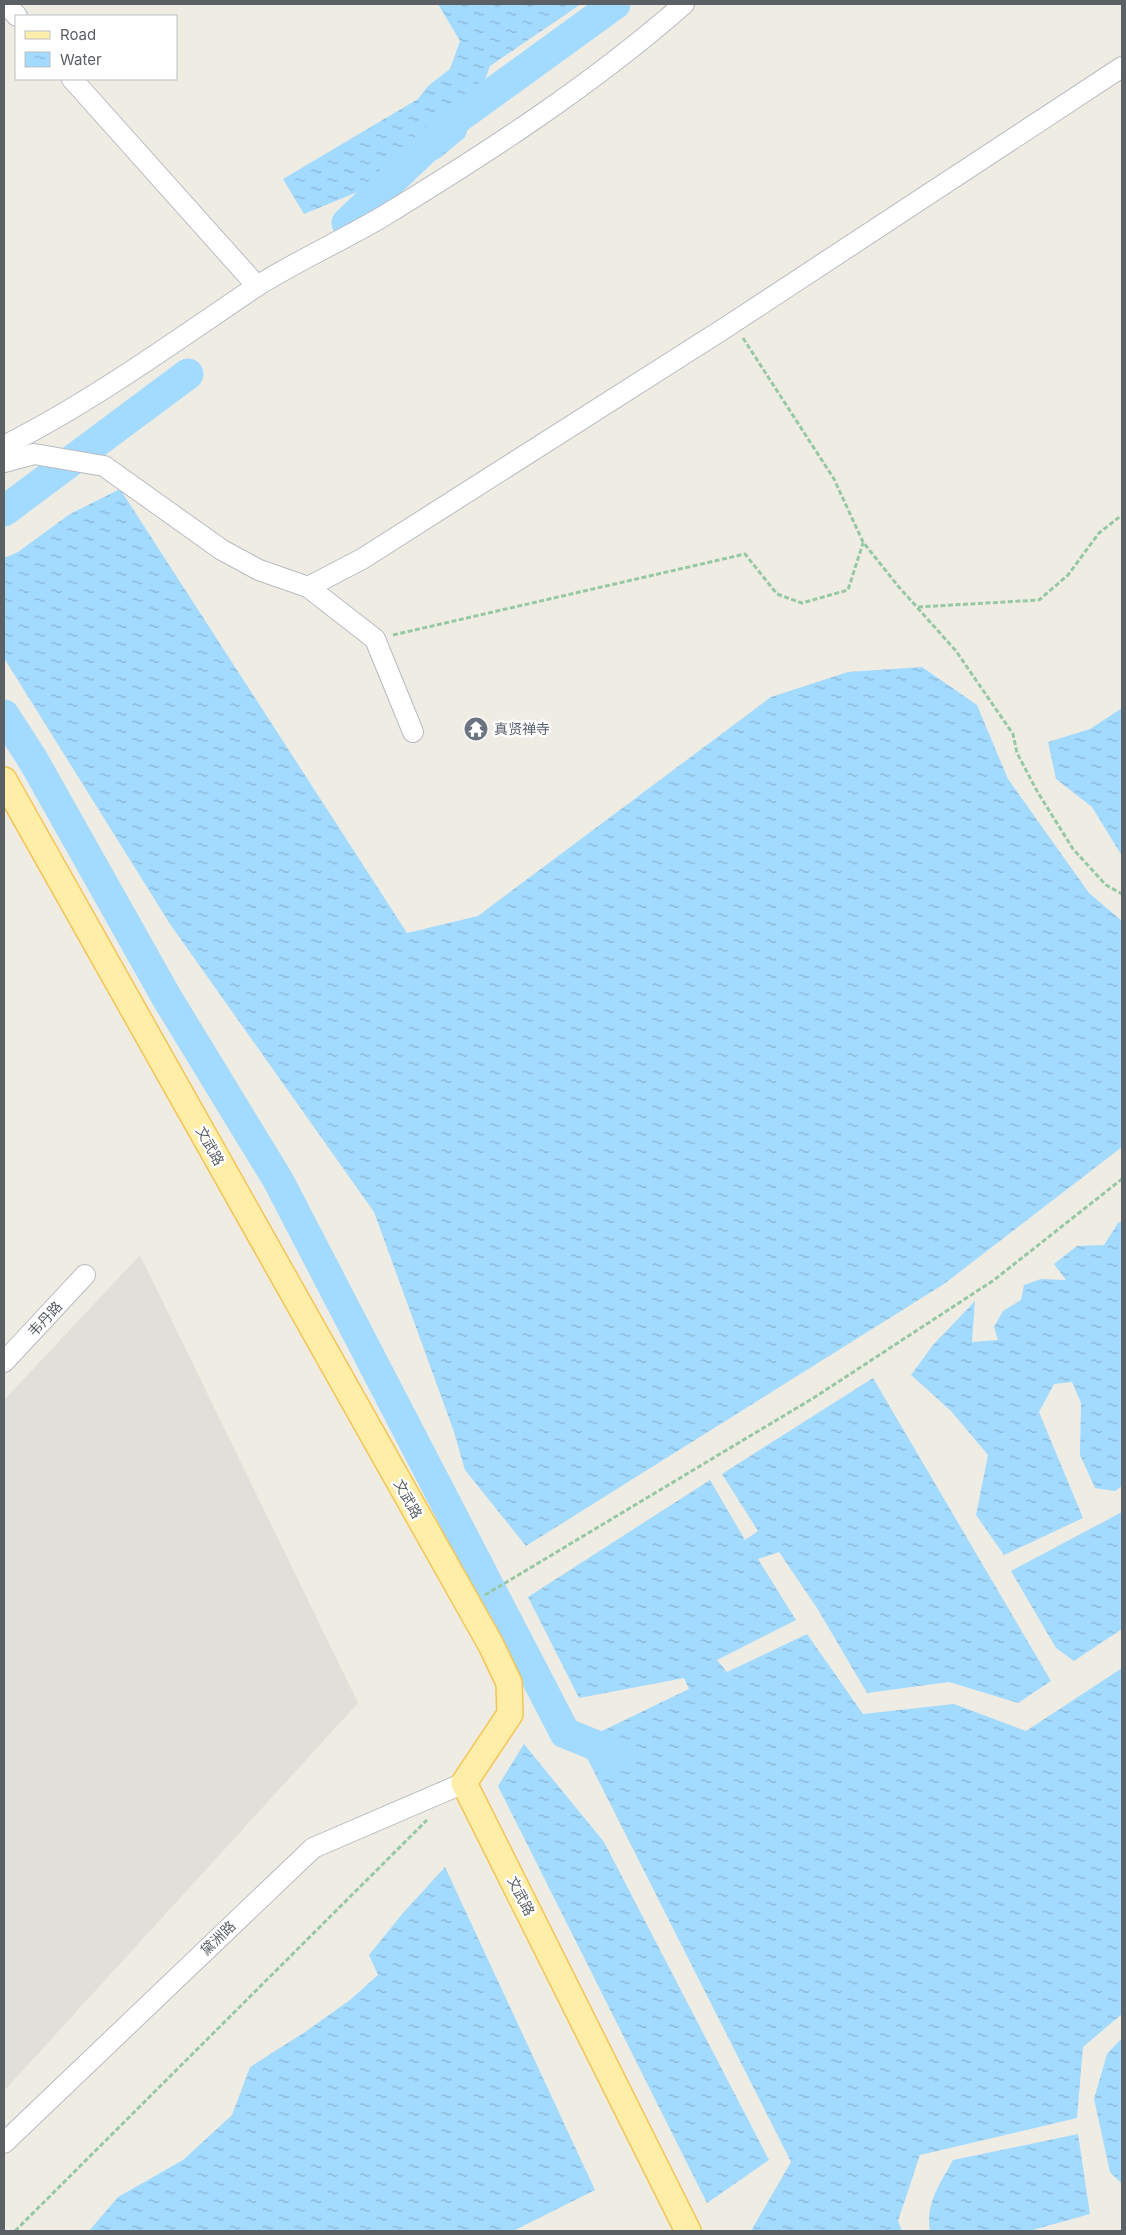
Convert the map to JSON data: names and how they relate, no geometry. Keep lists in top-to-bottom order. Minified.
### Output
{"streets":{"main road":["文武路"],"street":["韦丹路","黛洲路"]},"crossings":[["文武路","黛洲路"]],"places":{"temple":["真贤禅寺"]},"legend":["Road","Water"]}
